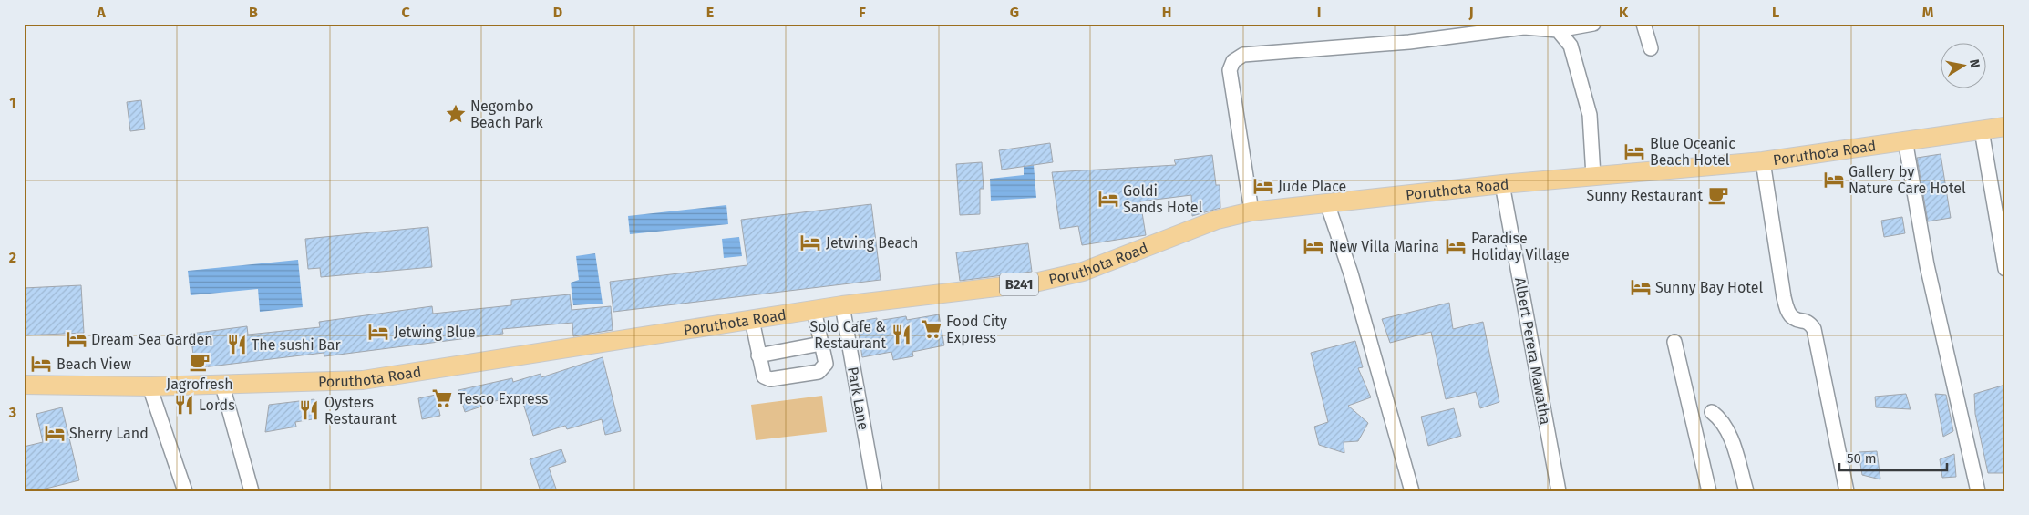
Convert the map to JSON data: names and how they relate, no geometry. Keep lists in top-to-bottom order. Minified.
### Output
{"streets":{"main road":["Poruthota Road","B241"],"street":["Albert Perera Mawatha","Park Lane"]},"crossings":[["Poruthota Road","Albert Perera Mawatha"],["Poruthota Road","Park Lane"]],"places":{"place":["Negombo Beach Park"],"hotel":["Blue Oceanic Beach Hotel","Gallery by Nature Care Hotel","Jude Place","Goldi Sands Hotel","Jetwing Beach","New Villa Marina","Paradise Holiday Village","Sunny Bay Hotel","Jetwing Blue","Dream Sea Garden","Beach View","Sherry Land"],"cafe":["Sunny Restaurant","Jagrofresh"],"supermarket":["Food City Express","Tesco Express"],"restaurant":["Solo Cafe & Restaurant","The sushi Bar","Lords","Oysters Restaurant"]},"scale_bar":"50 m","north":"right","grid":{"columns":["A","B","C","D","E","F","G","H","I","J","K","L","M"],"rows":["1","2","3"]}}
